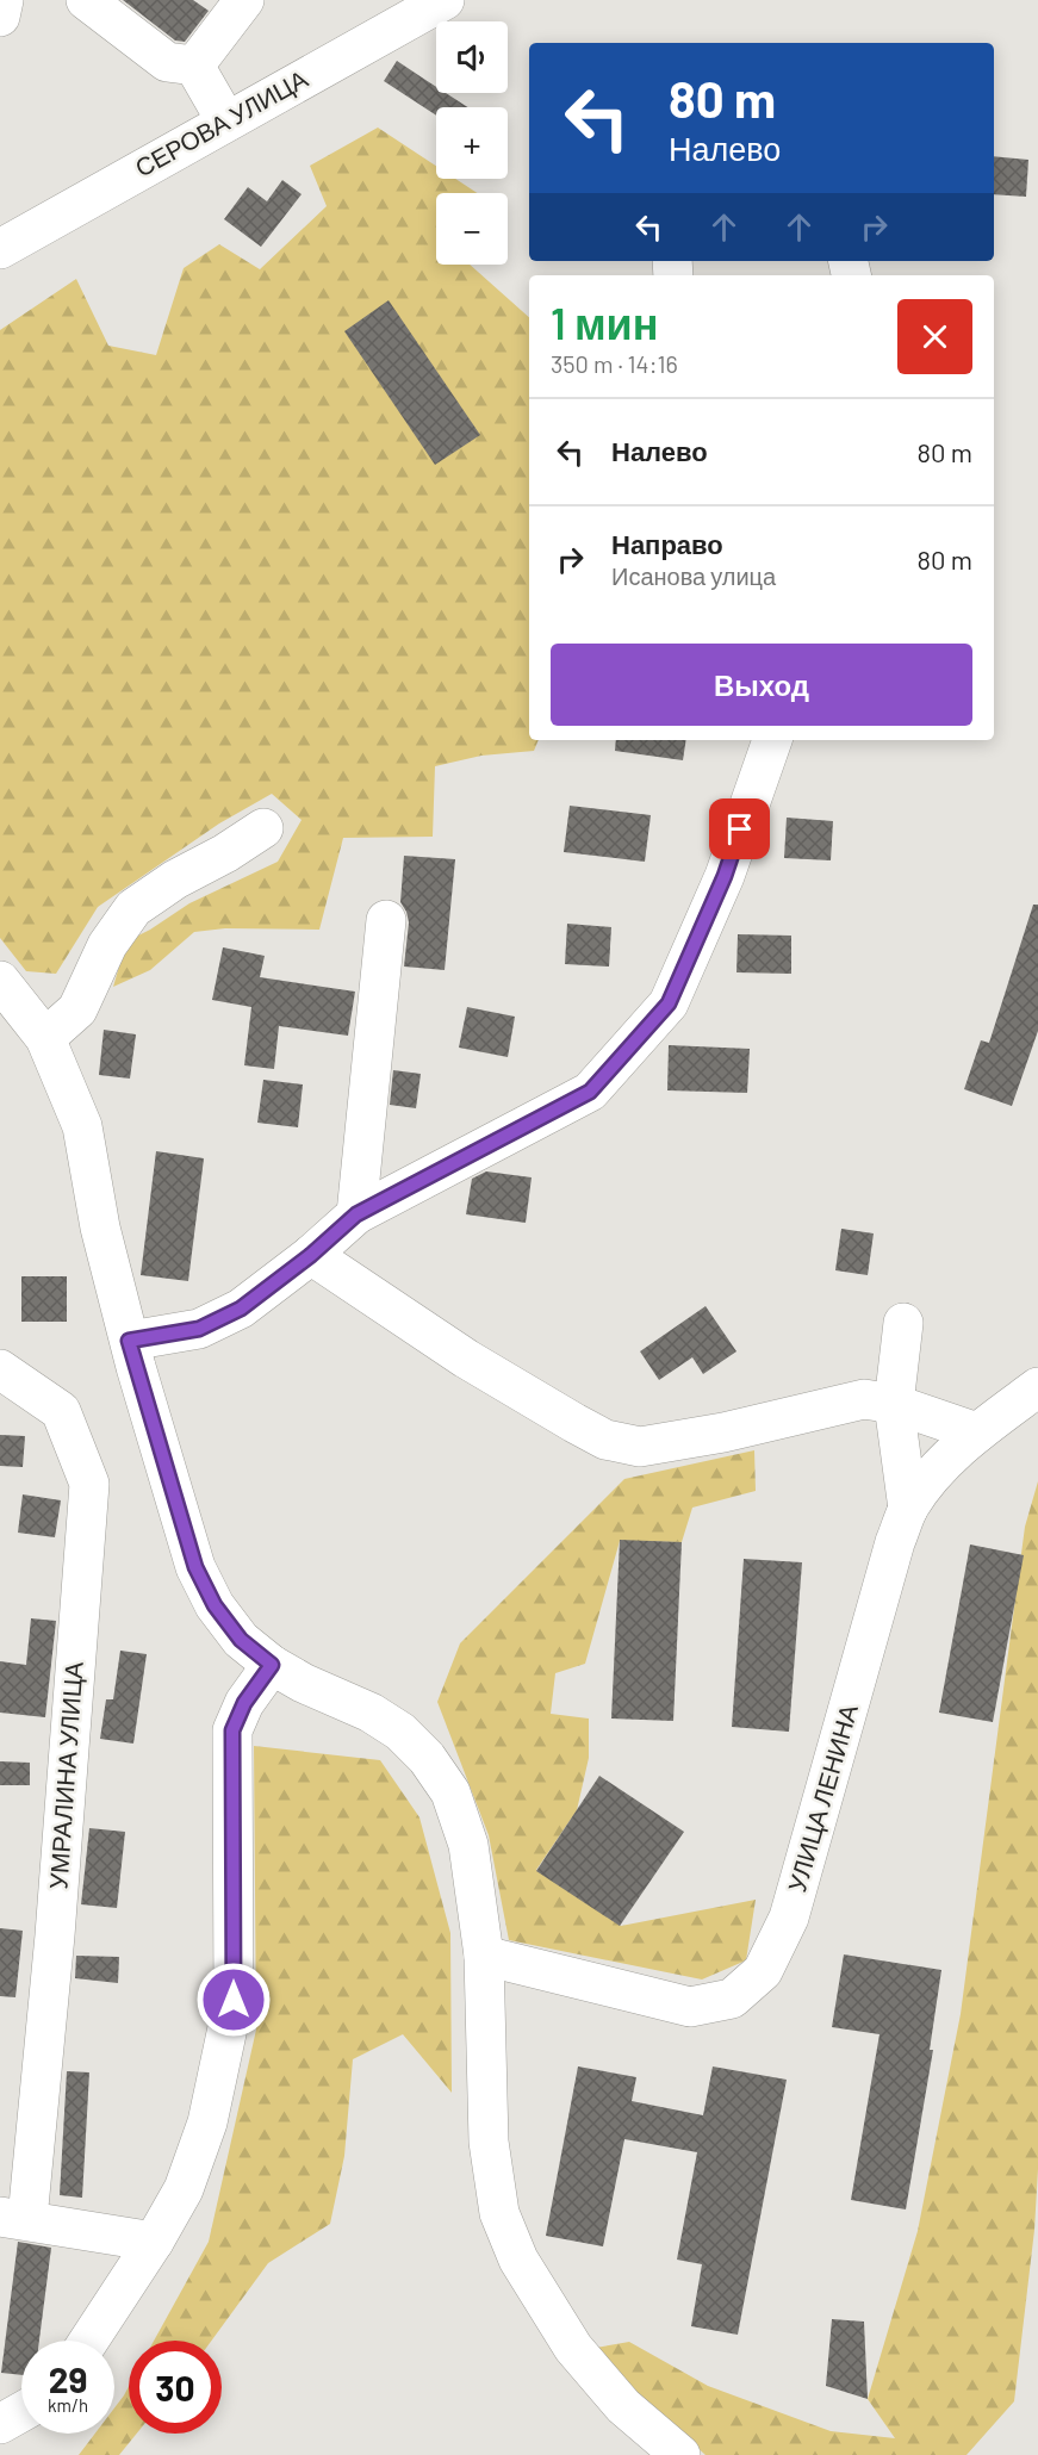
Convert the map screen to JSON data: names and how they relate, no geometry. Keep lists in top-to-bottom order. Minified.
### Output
{"streets":{"street":["СЕРОВА УЛИЦА","УМРАЛИНА УЛИЦА","УЛИЦА ЛЕНИНА"]},"page":{"map_buttons":["+","−"],"turn":["80 m","Налево"],"heading":["1 мин","350 m · 14:16"],"list":[{"name":"Налево","value":"80 m"},{"name":"Направо","note":"Исанова улица","value":"80 m"}],"buttons":"Выход","speed":"29 km/h","limit":"30"}}
